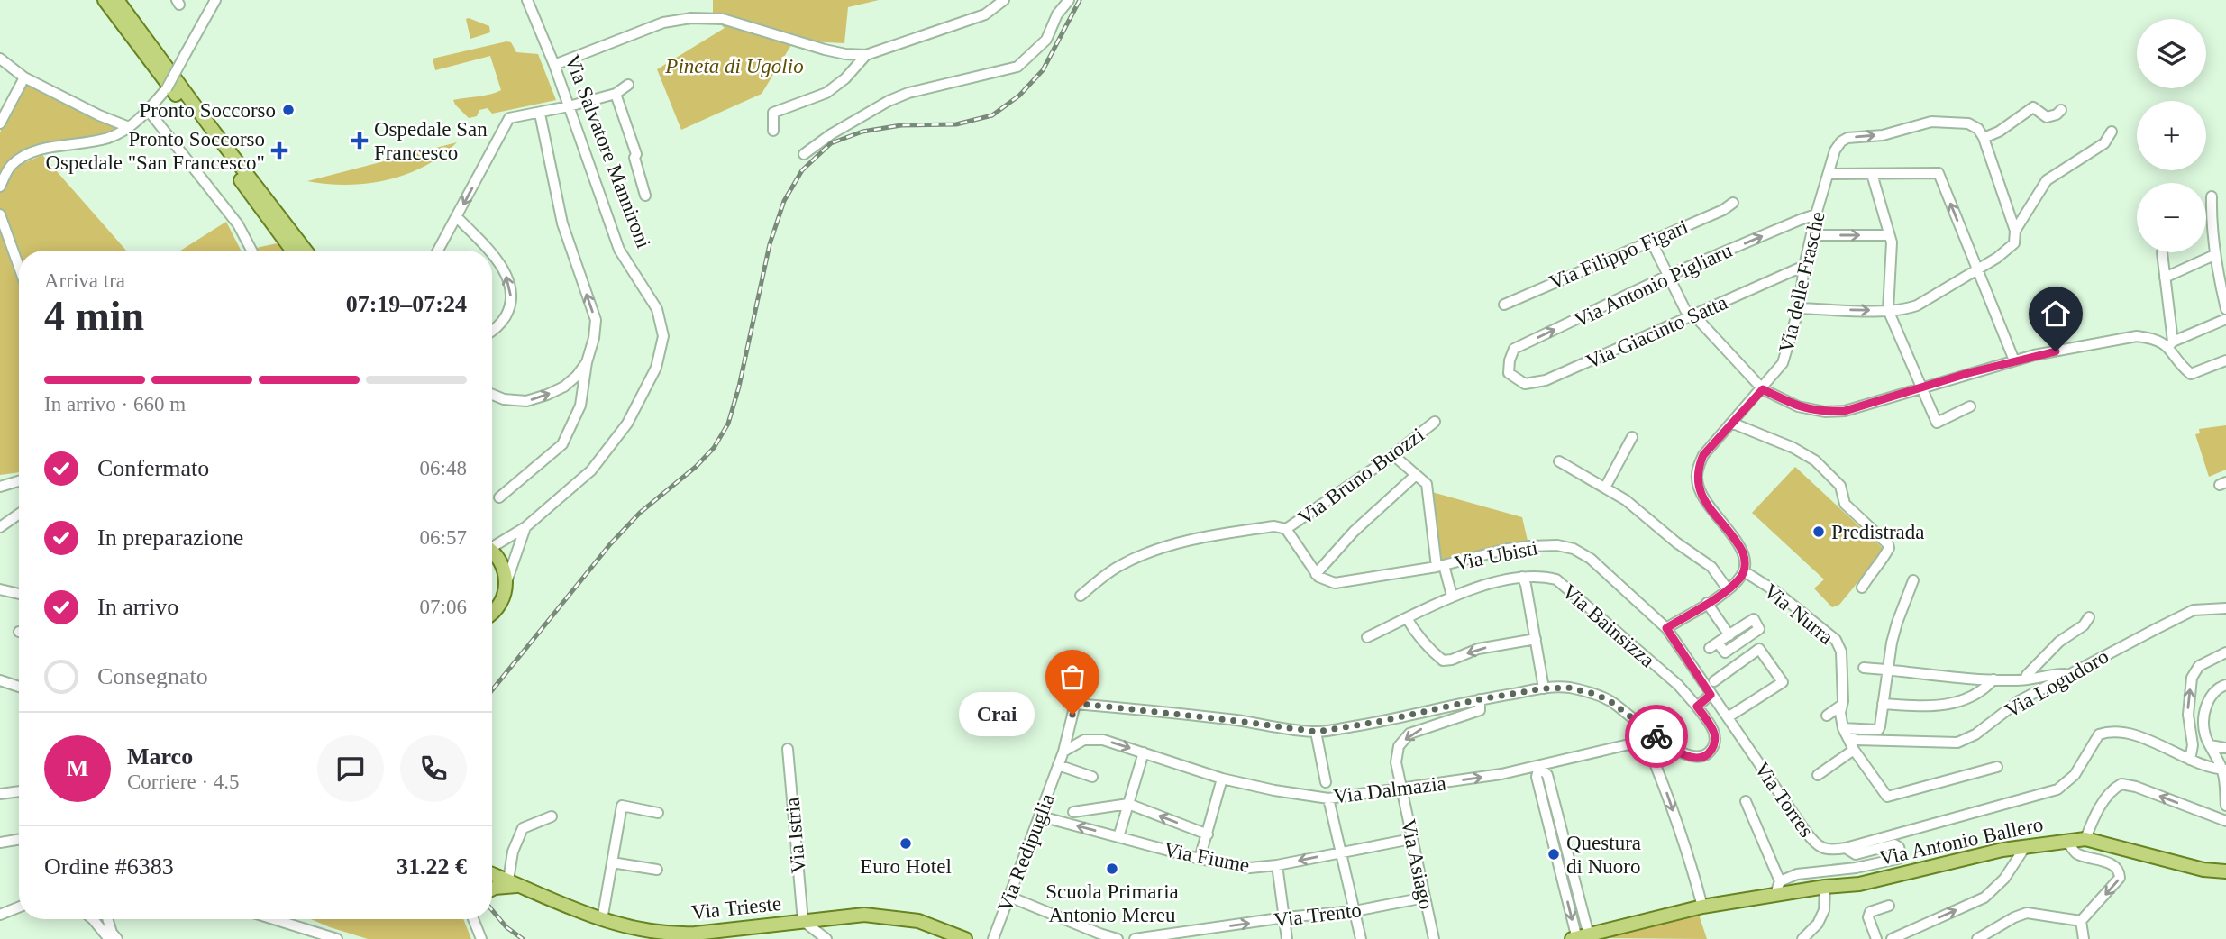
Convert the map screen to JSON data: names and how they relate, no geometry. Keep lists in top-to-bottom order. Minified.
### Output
{"streets":{"main road":["Via Salvatore Mannironi","Via Antonio Ballero","Via Trieste"],"street":["Via Filippo Figari","Via delle Frasche","Via Antonio Pigliaru","Via Giacinto Satta","Via Bruno Buozzi","Via Ubisti","Via Nurra","Via Bainsizza","Via Logudoro","Via Dalmazia","Via Torres","Via Istria","Via Redipuglia","Via Fiume","Via Asiago","Via Trento"]},"crossings":[["Via delle Frasche","Via Antonio Pigliaru"],["Via delle Frasche","Via Giacinto Satta"],["Via delle Frasche","Via Nurra"],["Via Antonio Pigliaru","Via Giacinto Satta"],["Via Bruno Buozzi","Via Ubisti"],["Via Ubisti","Via Torres"],["Via Nurra","Via Logudoro"],["Via Dalmazia","Via Antonio Ballero"],["Via Dalmazia","Via Redipuglia"],["Via Dalmazia","Via Asiago"],["Via Istria","Via Trieste"],["Via Redipuglia","Via Fiume"],["Via Fiume","Via Asiago"],["Via Asiago","Via Trento"]],"one_way":["Via Antonio Pigliaru","Via Asiago","Via Trento"],"parks":["Pineta di Ugolio"],"places":{"other":["Pronto Soccorso","Predistrada","Crai","Euro Hotel","Questura di Nuoro","Scuola Primaria Antonio Mereu"],"health":["Ospedale San Francesco","Pronto Soccorso Ospedale \"San Francesco\""]},"page":{"map_buttons":["+","−"],"heading":["4 min","Arriva tra","07:19–07:24"],"panel":["Marco","Corriere · 4.5","Ordine #6383","31.22 €"],"bar":"In arrivo · 660 m","list":[["Confermato","06:48"],["In preparazione","06:57"],["In arrivo","07:06"],"Consegnato"],"bubble":"Crai","round":"M"}}
